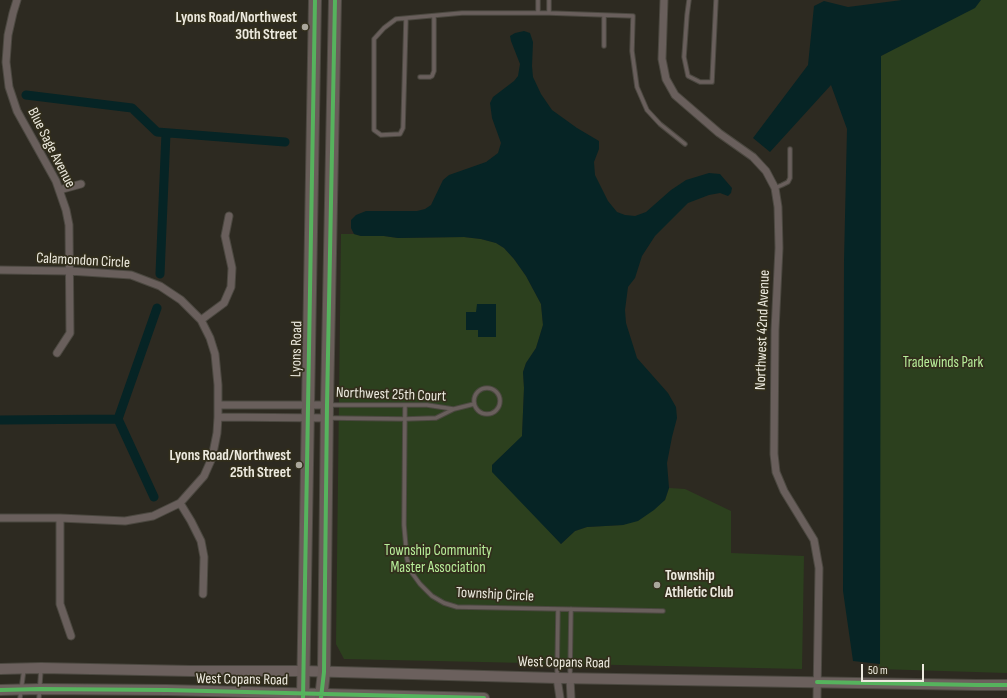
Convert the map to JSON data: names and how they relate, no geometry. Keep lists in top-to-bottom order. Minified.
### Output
{"streets":{"main road":["Lyons Road","West Copans Road"],"street":["Blue Sage Avenue","Calamondon Circle","Northwest 42nd Avenue"],"lane":["Northwest 25th Court","Township Circle"]},"crossings":[["Blue Sage Avenue","Calamondon Circle"],["Northwest 42nd Avenue","West Copans Road"],["Lyons Road","Northwest 25th Court"],["Lyons Road","West Copans Road"],["Northwest 25th Court","Township Circle"]],"parks":["Tradewinds Park","Township Community Master Association"],"places":["Lyons Road/Northwest 30th Street","Lyons Road/Northwest 25th Street","Township Athletic Club"],"scale_bar":"50 m"}
